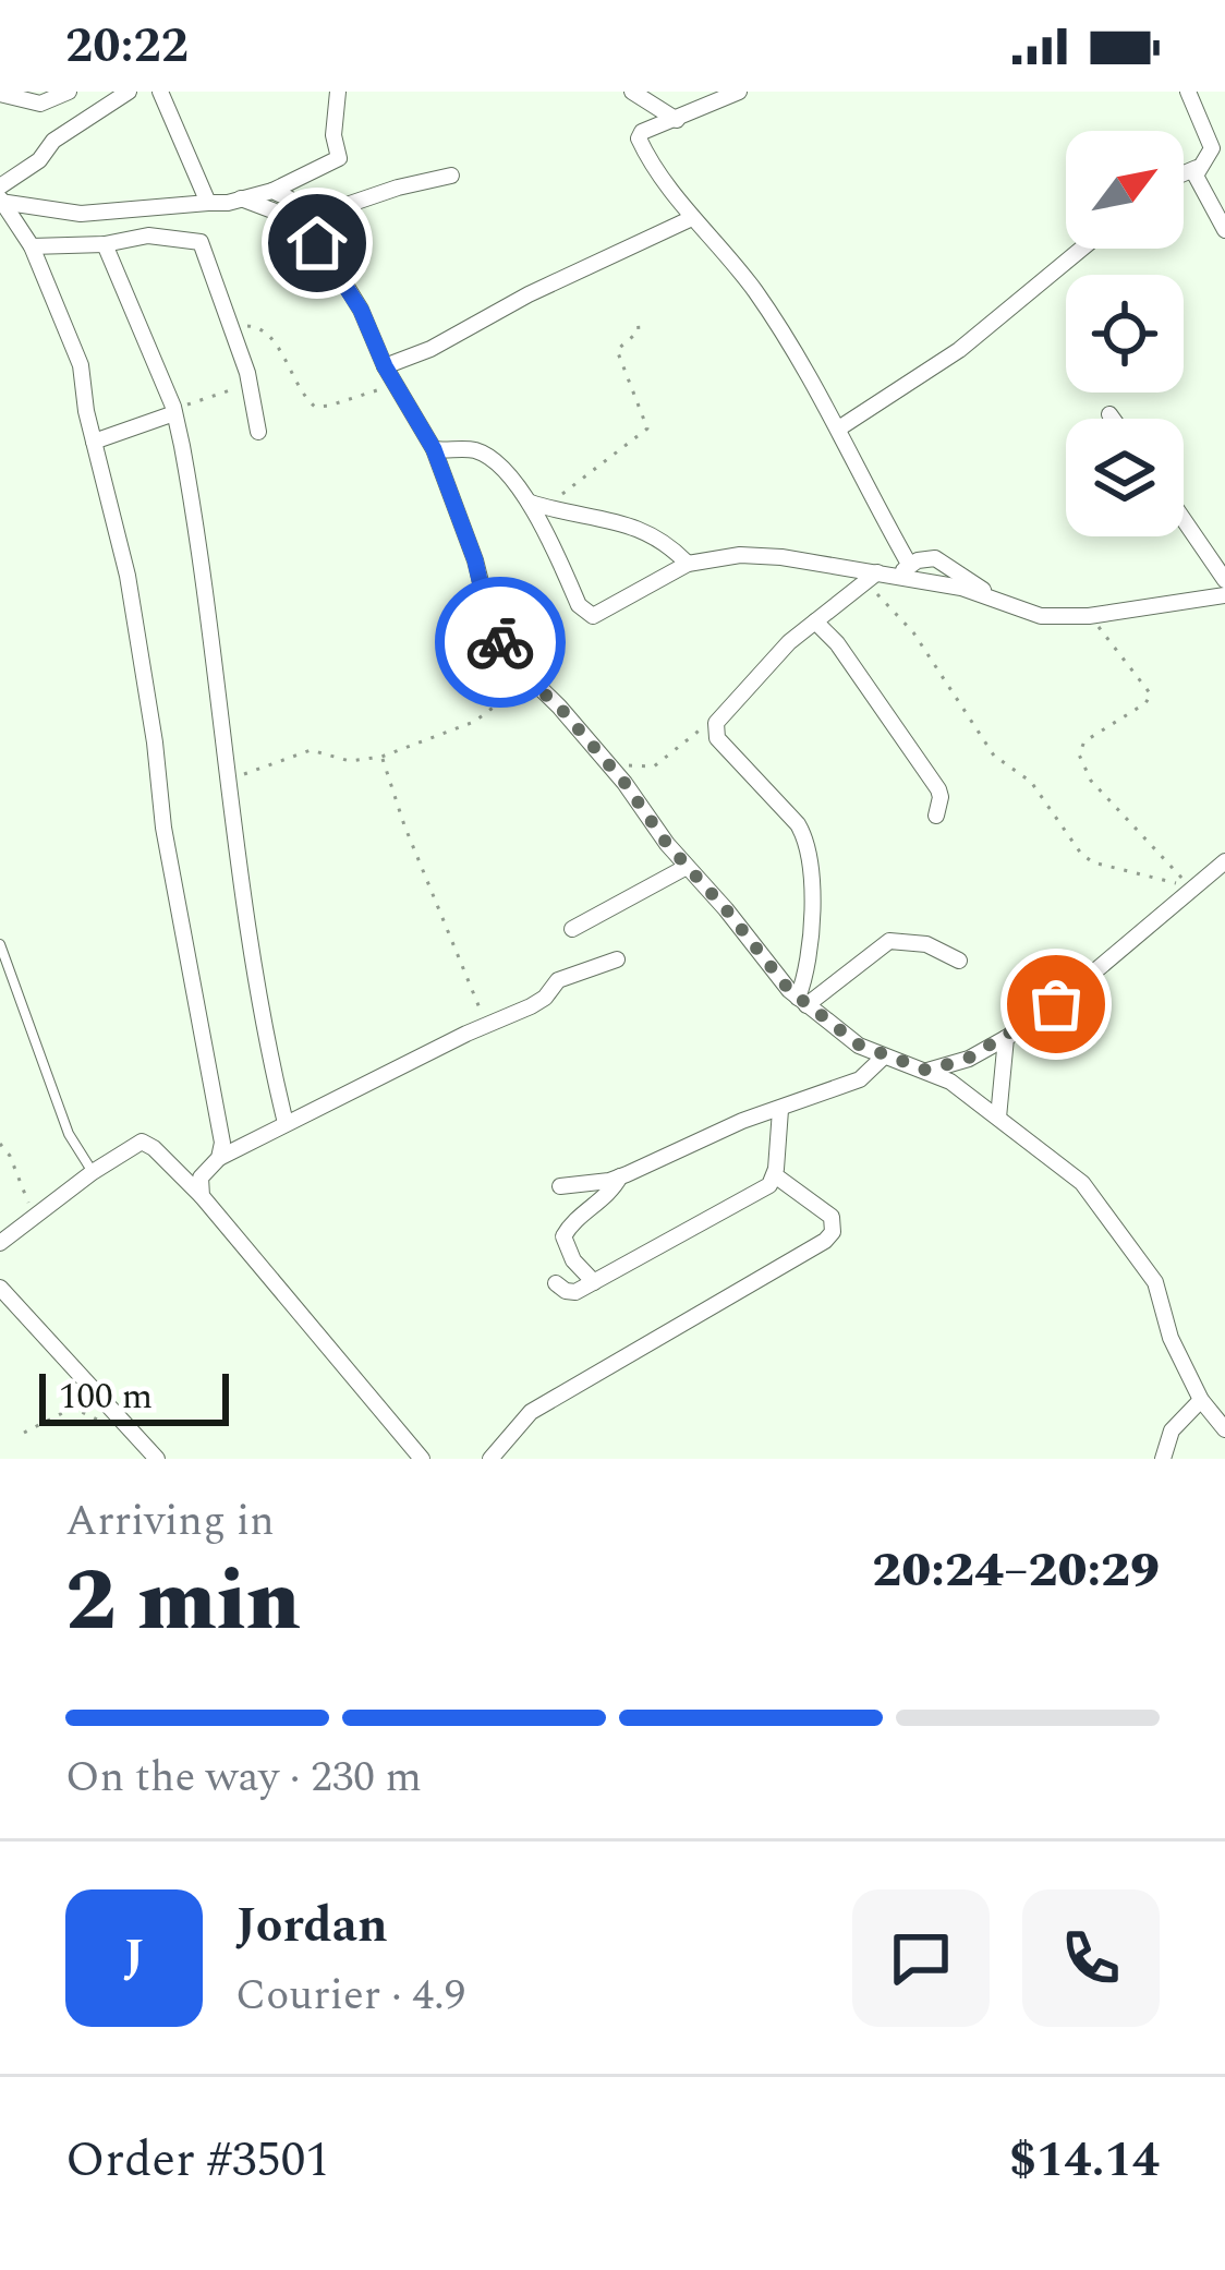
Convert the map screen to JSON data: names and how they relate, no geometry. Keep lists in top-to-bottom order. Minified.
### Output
{"scale_bar":"100 m","north":"top right","page":{"status":"20:22","scale":"100 m","heading":["2 min","Arriving in","20:24–20:29"],"panel":["Jordan","Courier · 4.9","Order #3501","$14.14"],"bar":"On the way · 230 m","round":"J"}}
